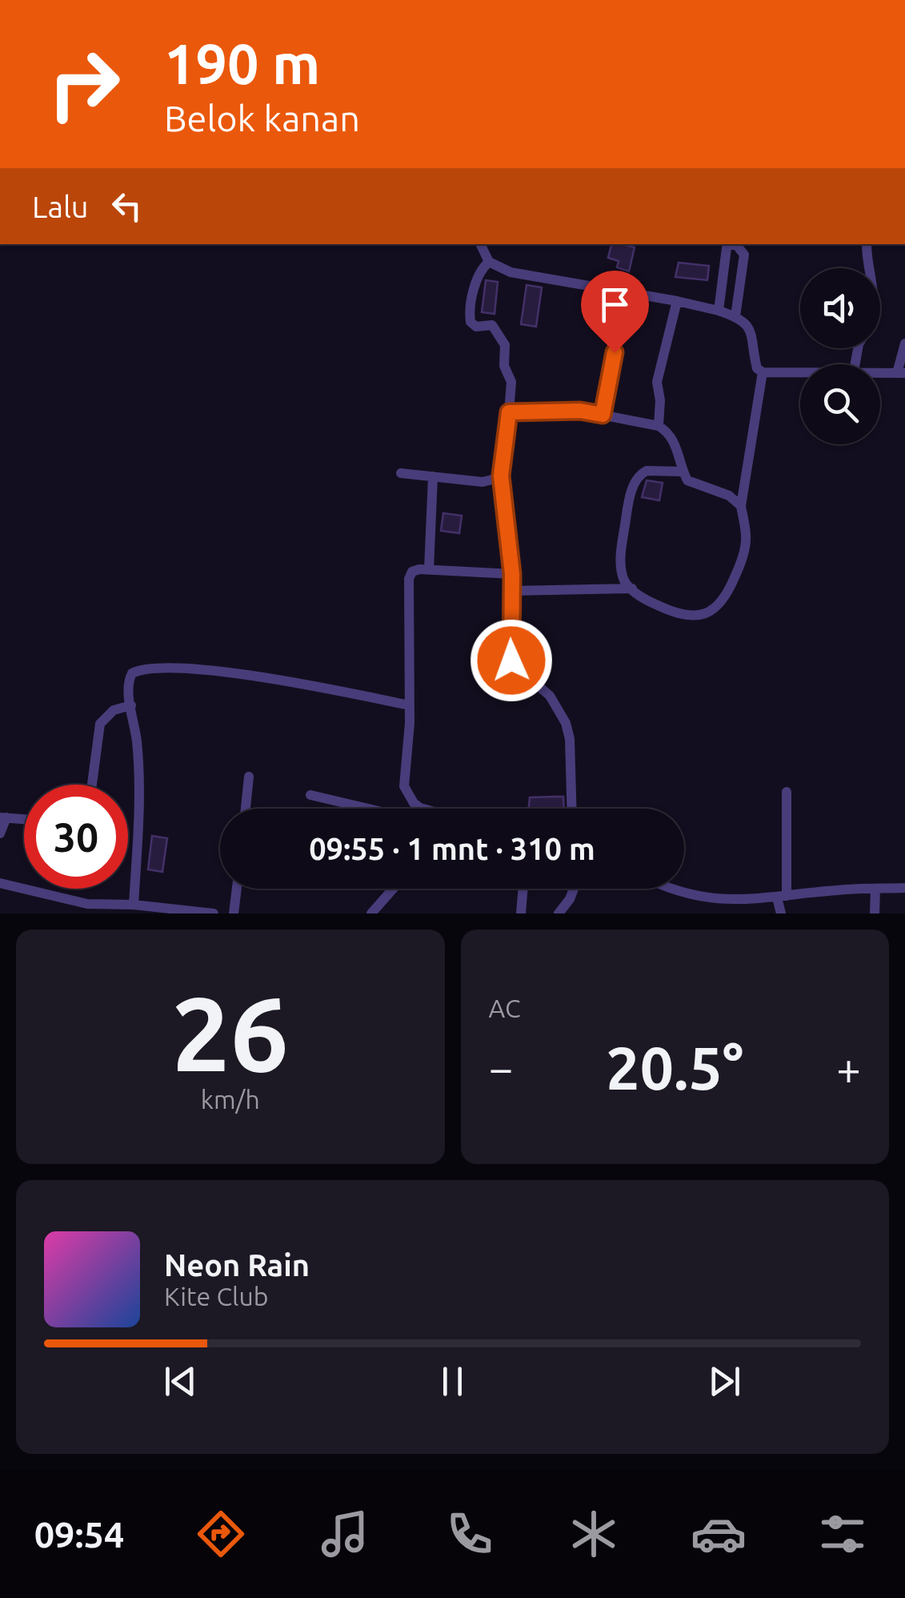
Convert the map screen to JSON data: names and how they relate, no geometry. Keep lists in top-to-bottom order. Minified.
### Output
{"page":{"turn":["190 m","Belok kanan"],"then":"Lalu","limit":"30","trip":"09:55 · 1 mnt · 310 m","tile":[["26","km/h"],"AC"],"heat":["−","20.5°","+"],"song":["Neon Rain","Kite Club"],"tabs":"09:54"}}
